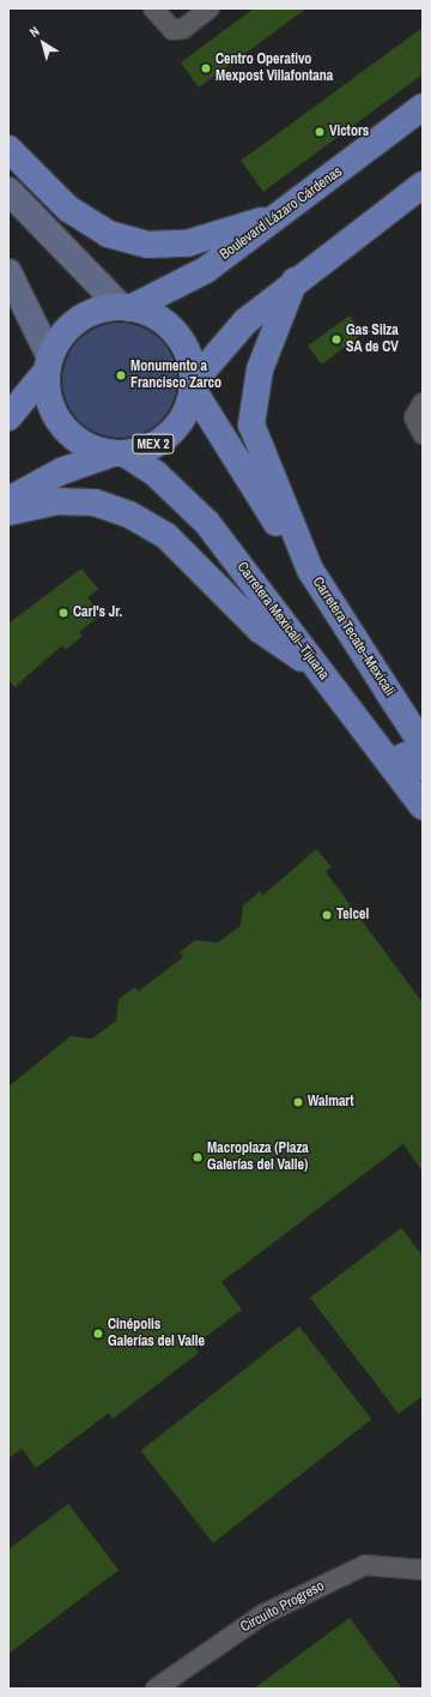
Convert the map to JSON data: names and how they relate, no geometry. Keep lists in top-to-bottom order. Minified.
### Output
{"streets":{"main road":["Boulevard Lázaro Cárdenas","MEX 2","Carretera Mexicali–Tijuana","Carretera Tecate–Mexicali"],"street":["Circuito Progreso"]},"crossings":[["Boulevard Lázaro Cárdenas","MEX 2"],["Boulevard Lázaro Cárdenas","Carretera Mexicali–Tijuana"],["MEX 2","Carretera Mexicali–Tijuana"]],"places":["Centro Operativo Mexpost Villafontana","Victors","Gas Silza SA de CV","Monumento a Francisco Zarco","Carl's Jr.","Telcel","Walmart","Macroplaza (Plaza Galerías del Valle)","Cinépolis Galerías del Valle"],"north":"top left"}
